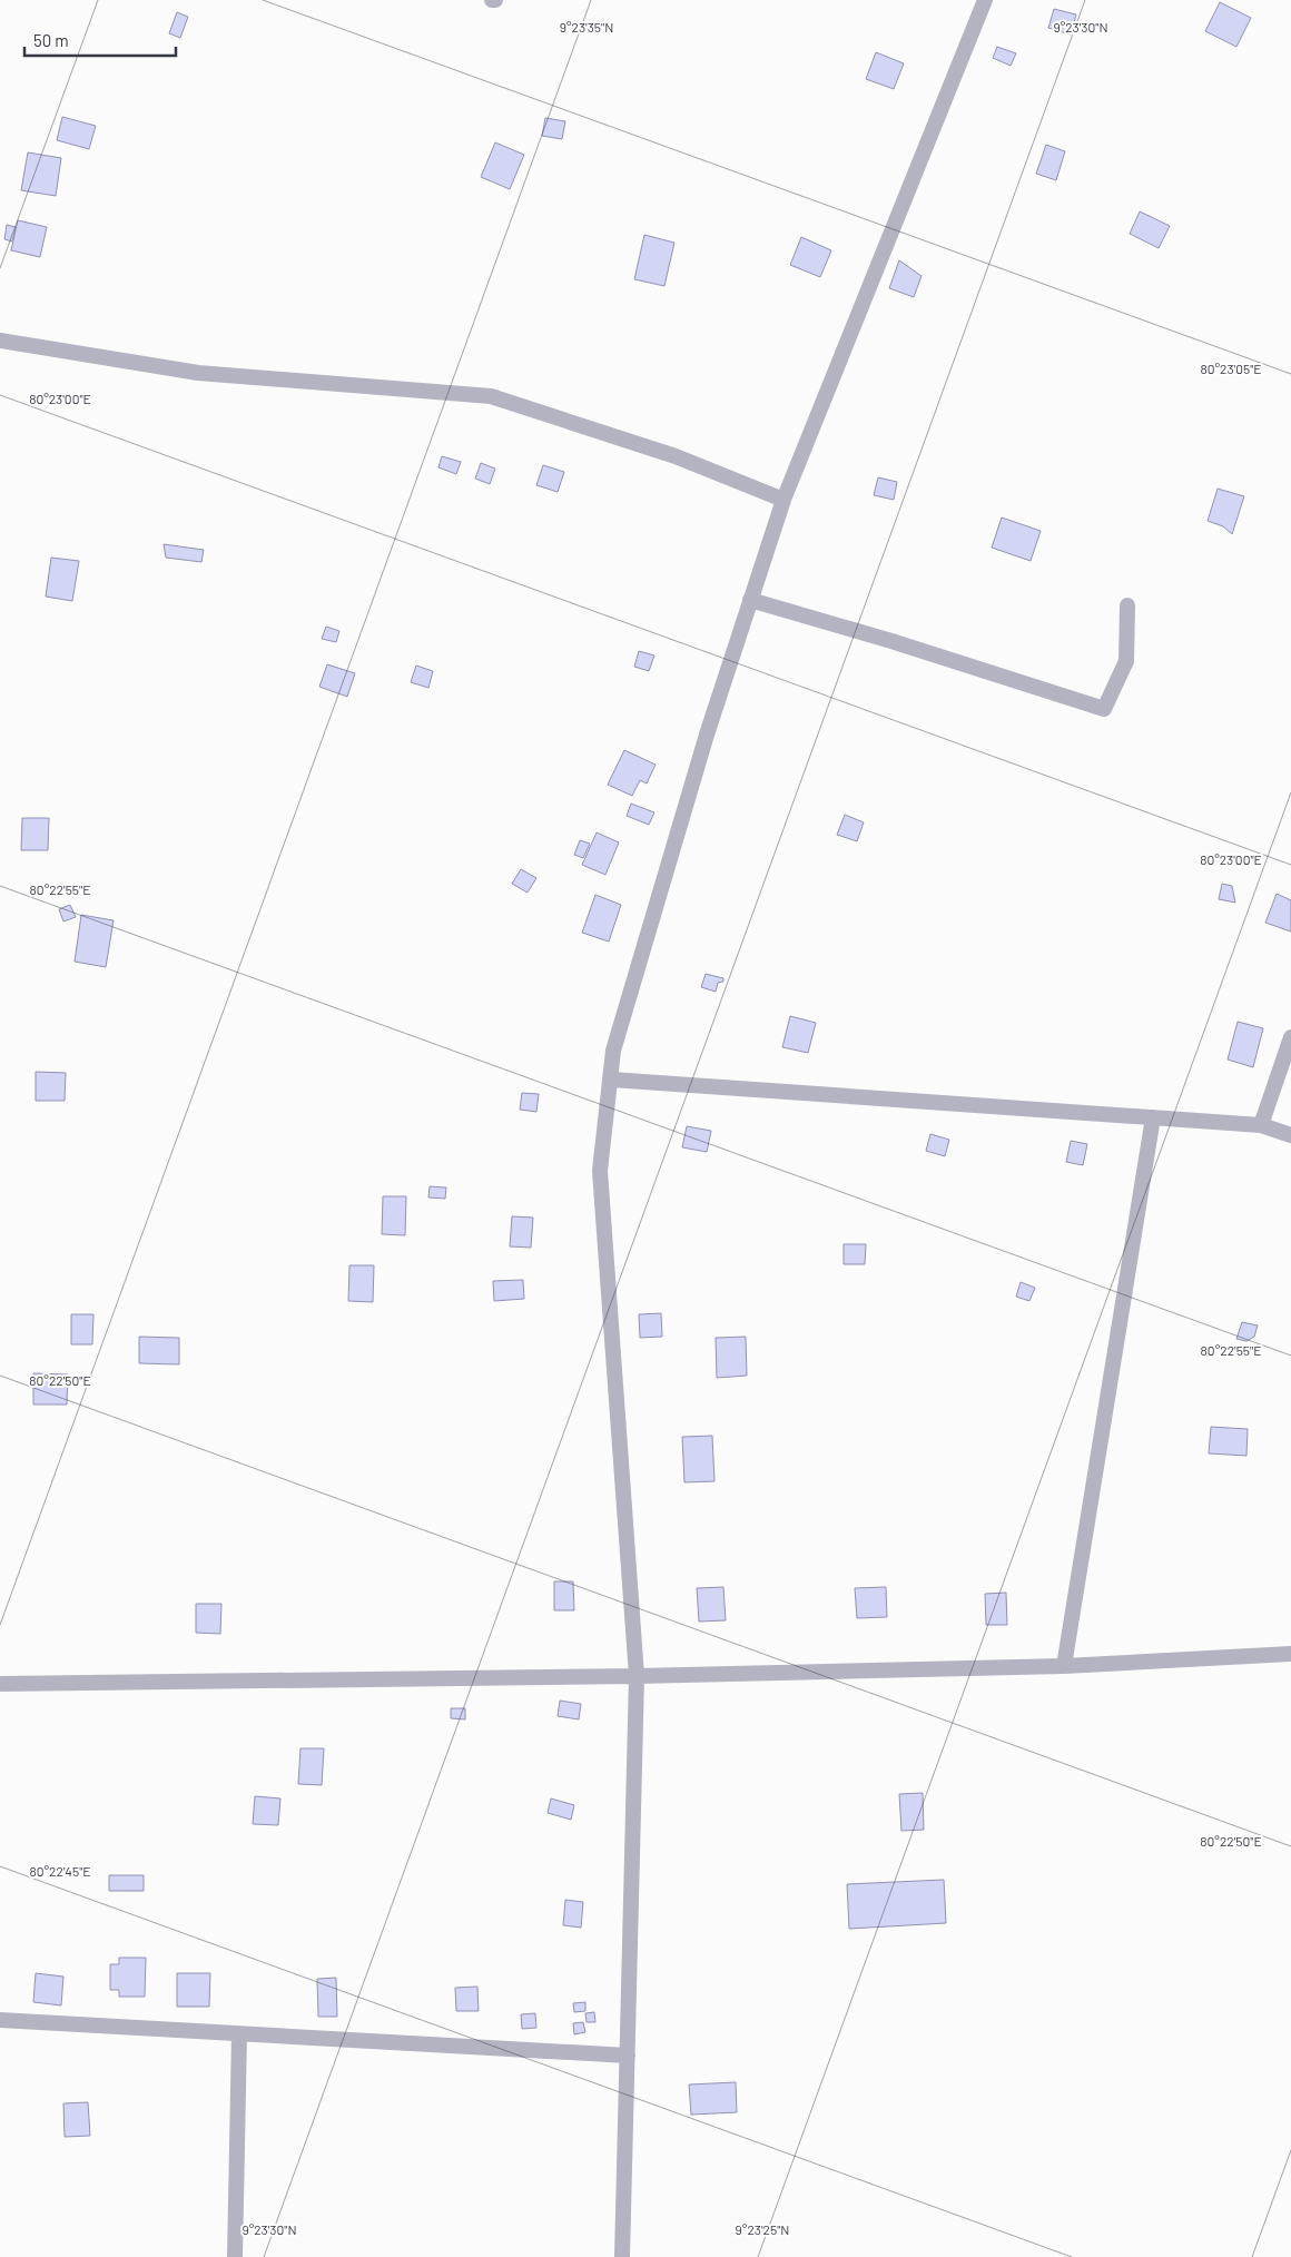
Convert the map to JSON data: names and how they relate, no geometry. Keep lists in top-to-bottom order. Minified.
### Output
{"scale_bar":"50 m","coordinates":["9°23'35\"N","9°23'30\"N","80°23'05\"E","80°23'00\"E","80°22'55\"E","80°22'50\"E","80°22'45\"E","9°23'25\"N"]}
